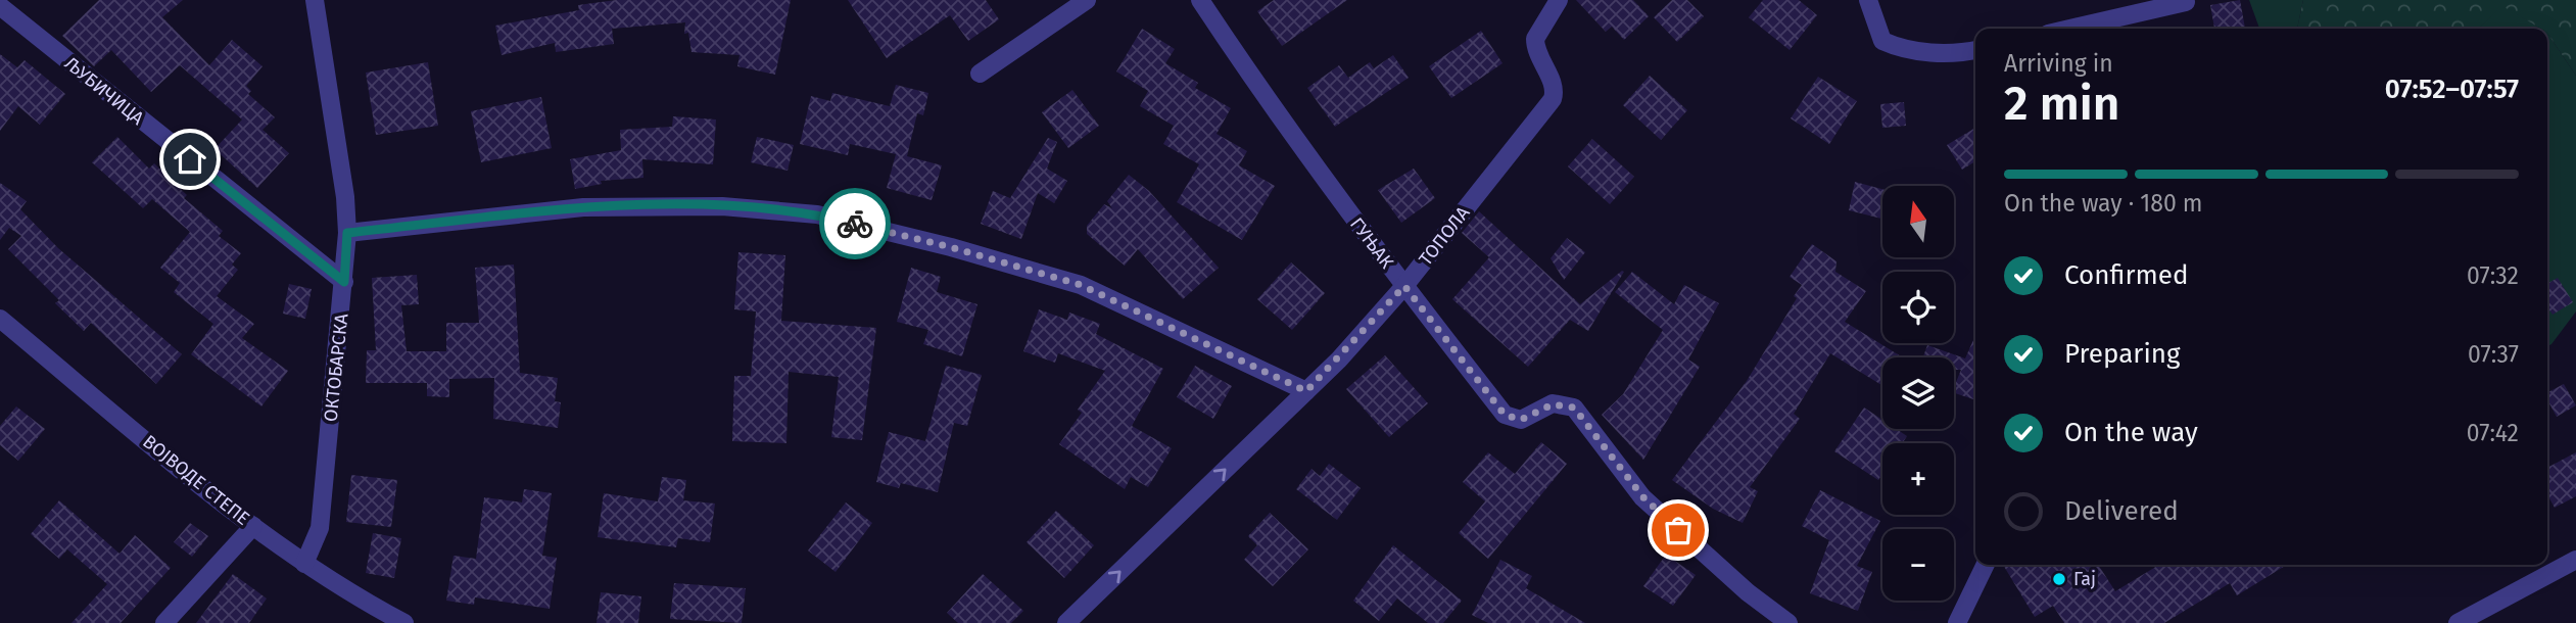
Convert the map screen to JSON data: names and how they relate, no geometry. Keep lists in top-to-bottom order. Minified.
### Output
{"streets":{"street":["ЉУБИЧИЦА","ТОПОЛА","ГУЊАК","ОКТОБАРСКА","ВОЈВОДЕ СТЕПЕ"]},"crossings":[["ЉУБИЧИЦА","ОКТОБАРСКА"],["ТОПОЛА","ГУЊАК"],["ОКТОБАРСКА","ВОЈВОДЕ СТЕПЕ"]],"one_way":["ТОПОЛА"],"places":["Гај"],"north":"top","page":{"heading":["2 min","Arriving in","07:52–07:57"],"bar":"On the way · 180 m","map_buttons":["+","−"],"list":[["Confirmed","07:32"],["Preparing","07:37"],["On the way","07:42"],"Delivered"]}}
